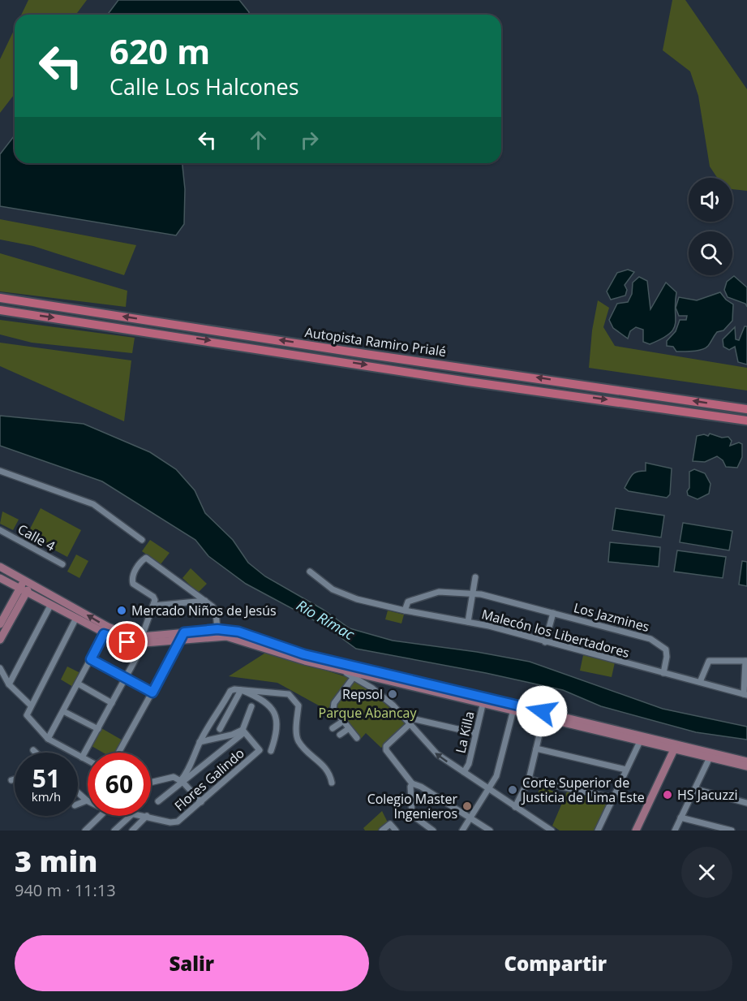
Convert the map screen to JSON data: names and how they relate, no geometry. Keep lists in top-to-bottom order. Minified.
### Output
{"streets":{"highway":["Autopista Ramiro Prialé"],"street":["Calle 4","Los Jazmines","Malecón los Libertadores","La Killa","Flores Galindo"]},"crossings":[["Los Jazmines","Malecón los Libertadores"]],"water":["Río Rímac"],"parks":["Parque Abancay"],"places":["Mercado Niños de Jesús","Repsol","Corte Superior de Justicia de Lima Este","HS Jacuzzi","Colegio Master Ingenieros"],"page":{"turn":["620 m","Calle Los Halcones"],"speed":"51 km/h","limit":"60","heading":["3 min","940 m · 11:13"],"buttons":["Salir","Compartir"]}}
